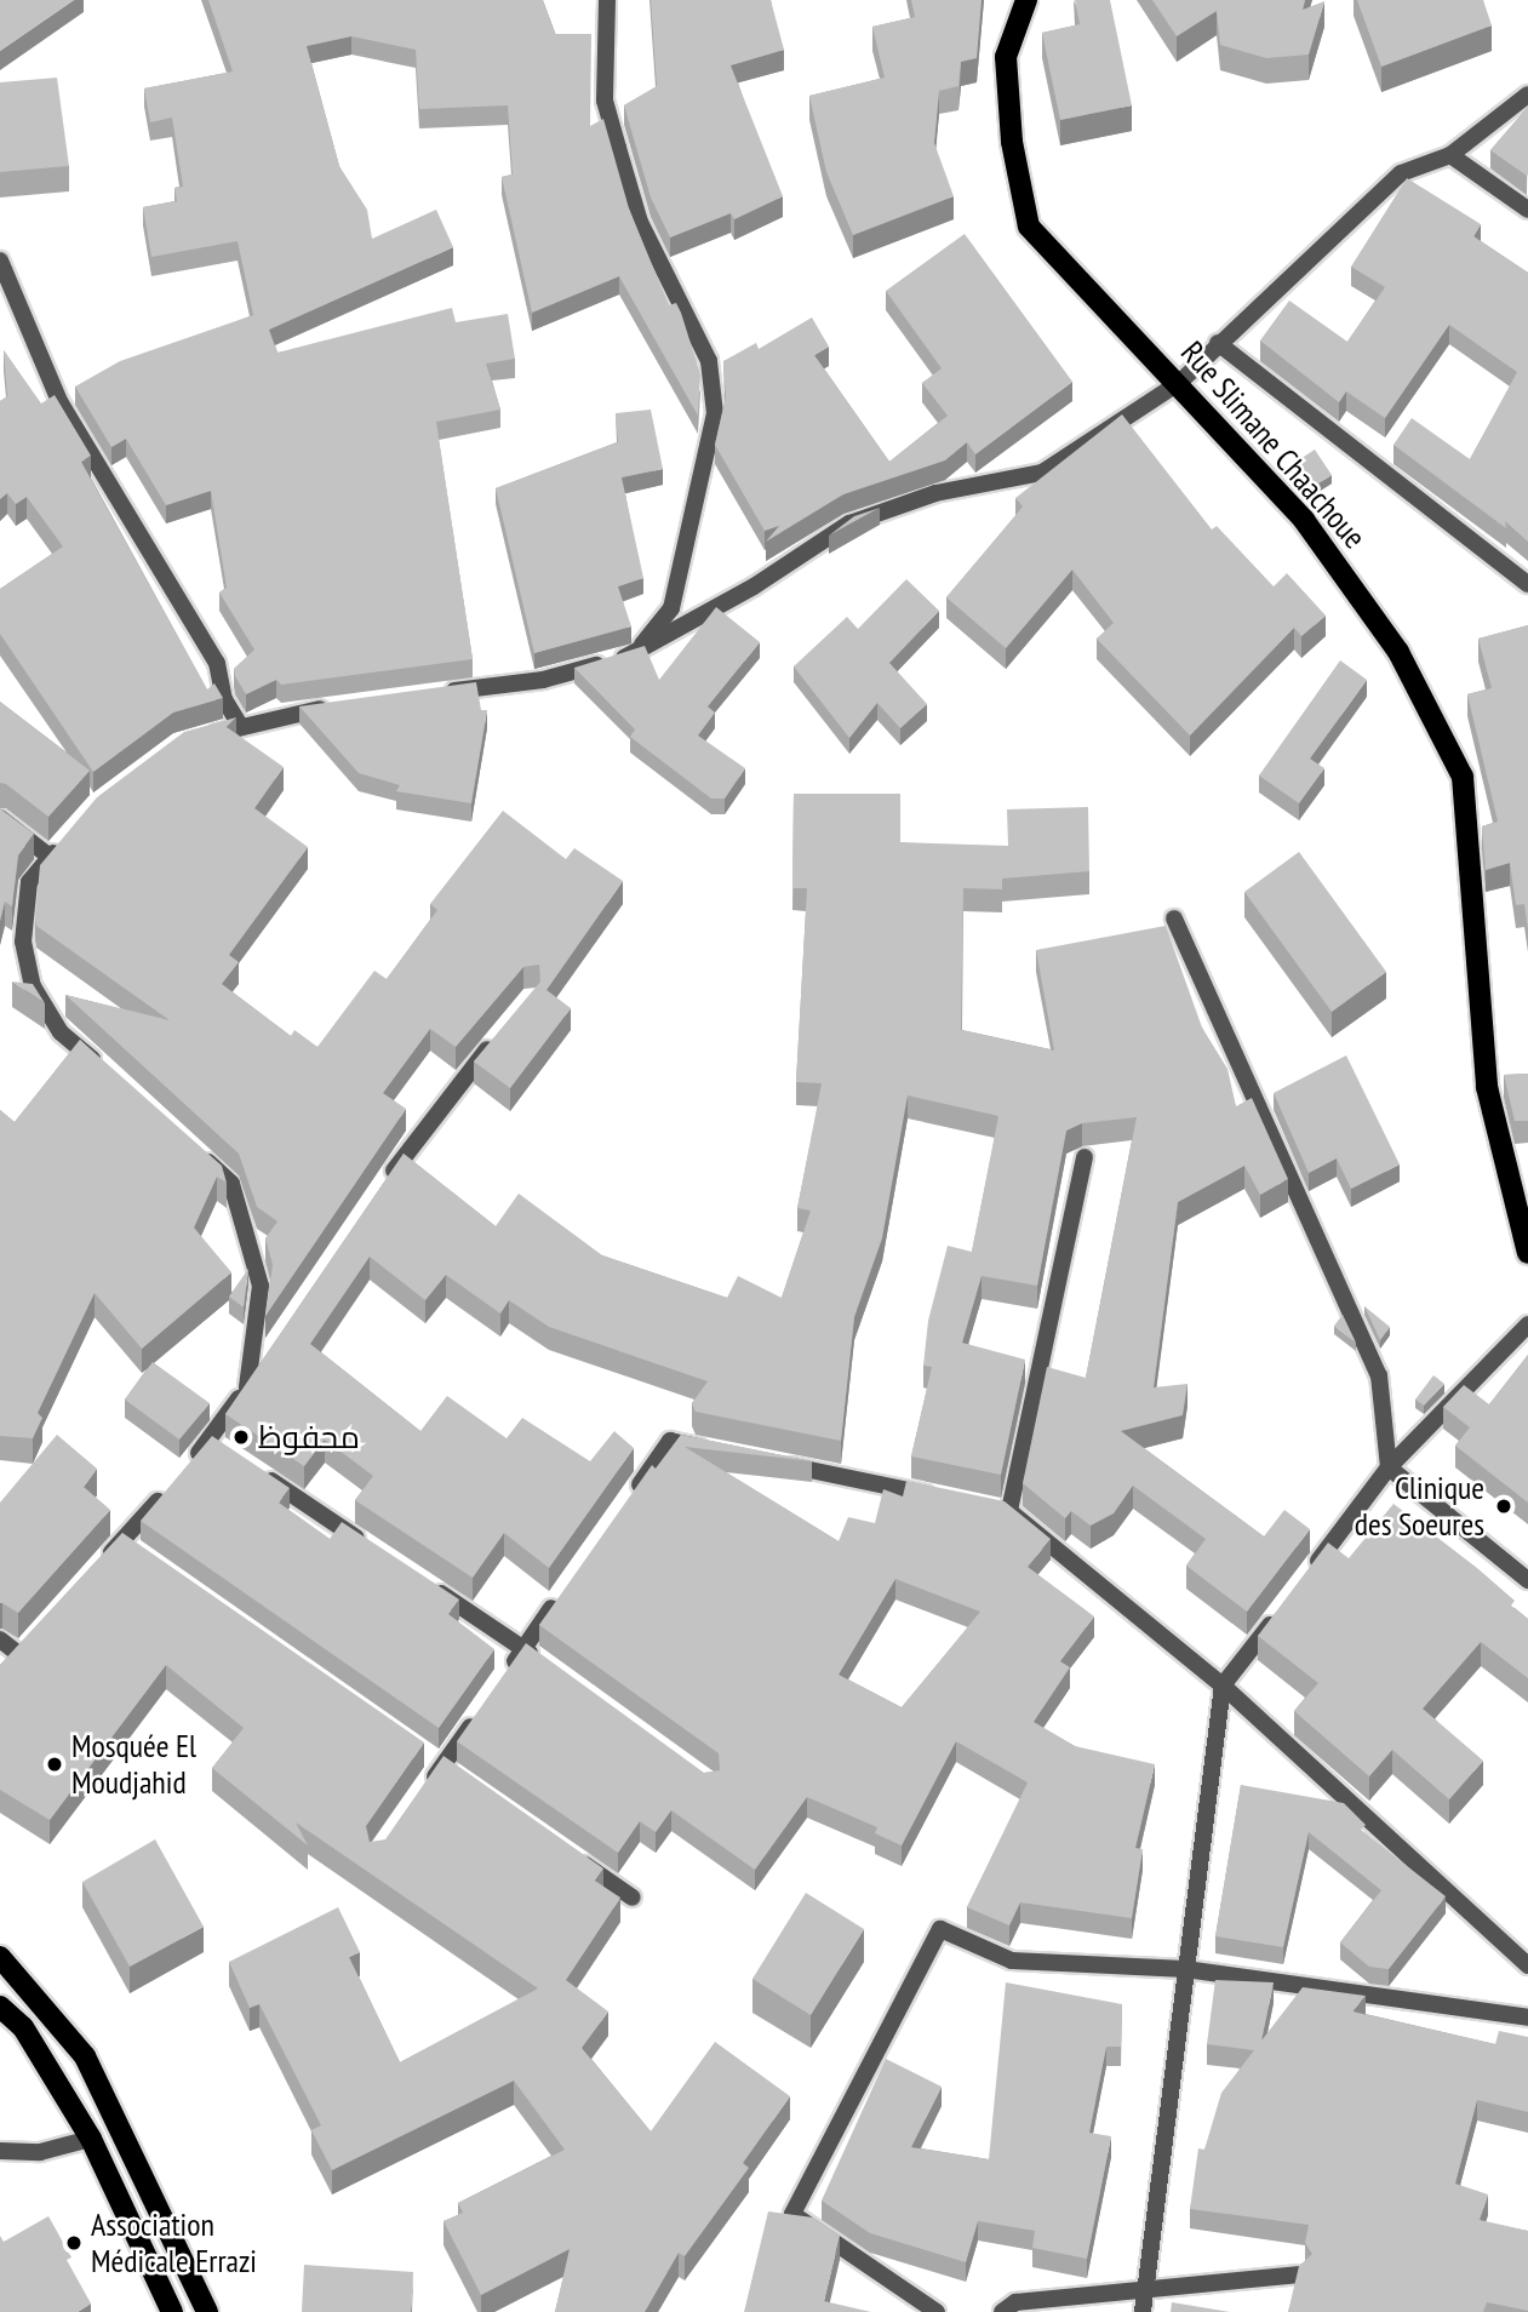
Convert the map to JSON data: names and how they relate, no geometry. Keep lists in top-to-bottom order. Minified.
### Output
{"streets":{"main road":["Rue Slimane Chaachoue"]},"places":["محفوظ","Clinique des Soeures","Mosquée El Moudjahid","Association Médicale Errazi"]}
